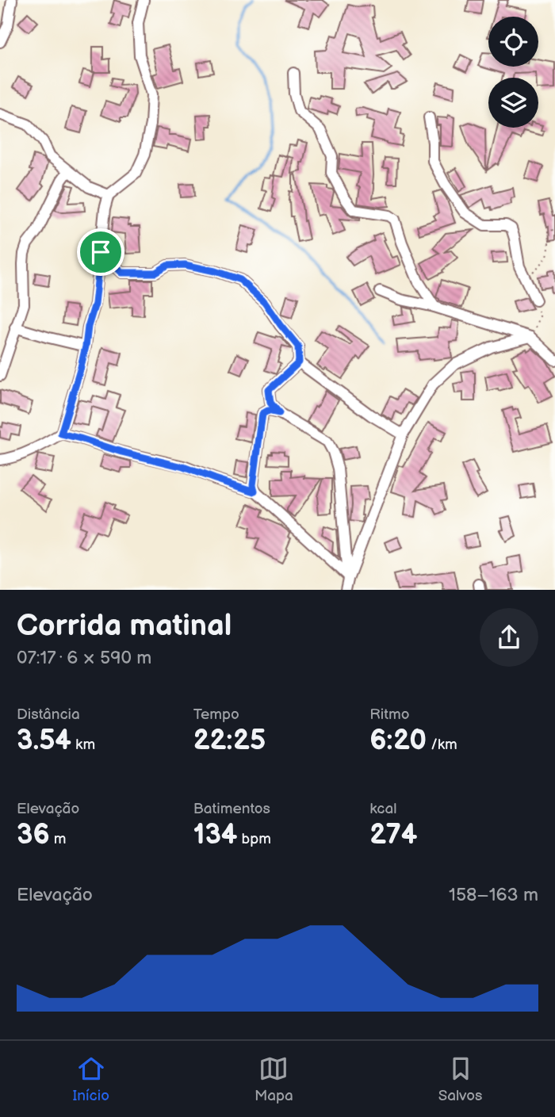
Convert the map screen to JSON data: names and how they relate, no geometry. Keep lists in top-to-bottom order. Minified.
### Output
{"page":{"heading":["Corrida matinal","07:17 · 6 × 590 m"],"stats":[["Distância","3.54 km"],["Tempo","22:25"],["Ritmo","6:20 /km"],["Elevação","36 m"],["Batimentos","134 bpm"],["kcal","274"]],"chart":["Elevação","158–163 m"],"tabs":["Início","Mapa","Salvos"]}}
